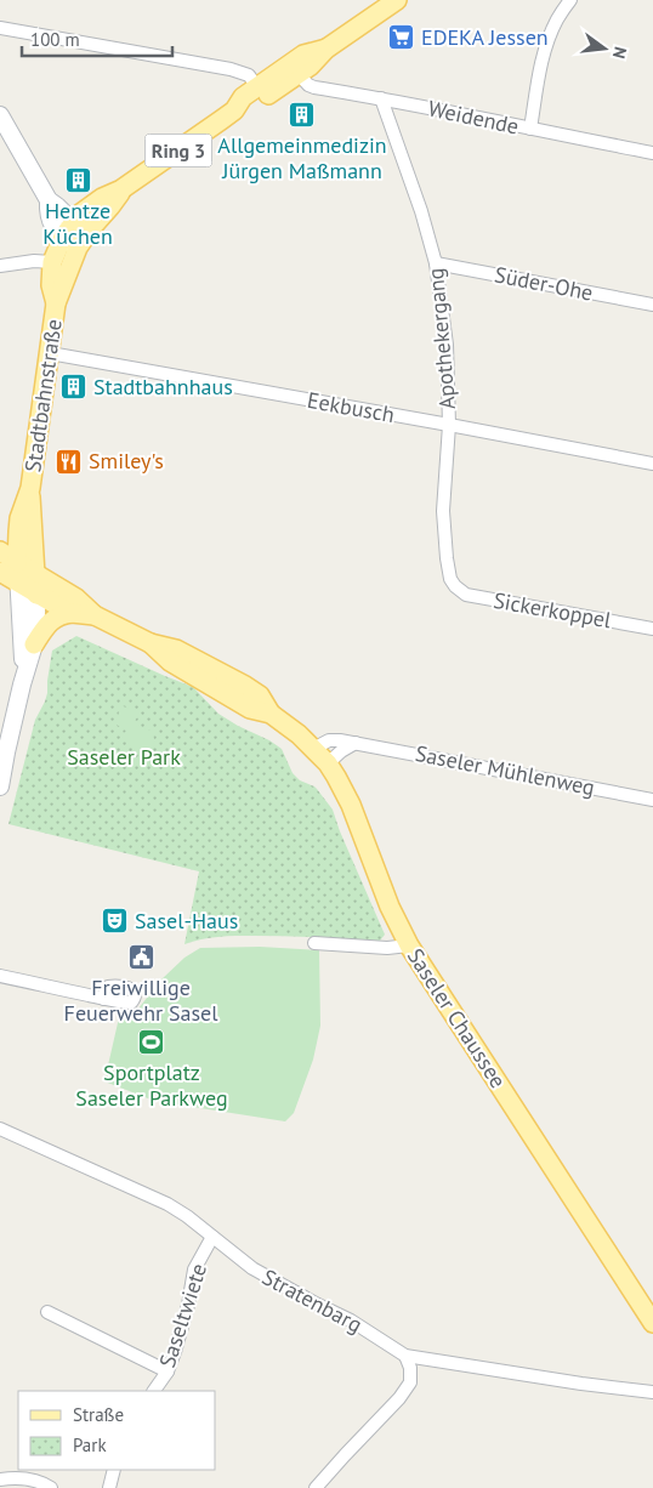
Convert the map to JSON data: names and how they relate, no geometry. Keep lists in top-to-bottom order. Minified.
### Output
{"streets":{"main road":["Ring 3","Stadtbahnstraße","Saseler Chaussee"],"street":["Weidende","Süder-Ohe","Apothekergang","Eekbusch","Sickerkoppel","Saseler Mühlenweg","Stratenbarg","Saseltwiete"]},"crossings":[["Weidende","Ring 3"],["Weidende","Apothekergang"],["Ring 3","Stadtbahnstraße"],["Süder-Ohe","Apothekergang"],["Apothekergang","Eekbusch"],["Apothekergang","Sickerkoppel"],["Stadtbahnstraße","Eekbusch"],["Stadtbahnstraße","Saseler Chaussee"],["Saseler Mühlenweg","Saseler Chaussee"],["Stratenbarg","Saseltwiete"]],"parks":["Saseler Park"],"places":{"supermarket":["EDEKA Jessen"],"building":["Allgemeinmedizin Jürgen Maßmann","Hentze Küchen","Stadtbahnhaus"],"restaurant":["Smiley's"],"theatre":["Sasel-Haus"],"public building":["Freiwillige Feuerwehr Sasel"],"sports":["Sportplatz Saseler Parkweg"]},"legend":["Straße","Park"],"scale_bar":"100 m","north":"right"}
